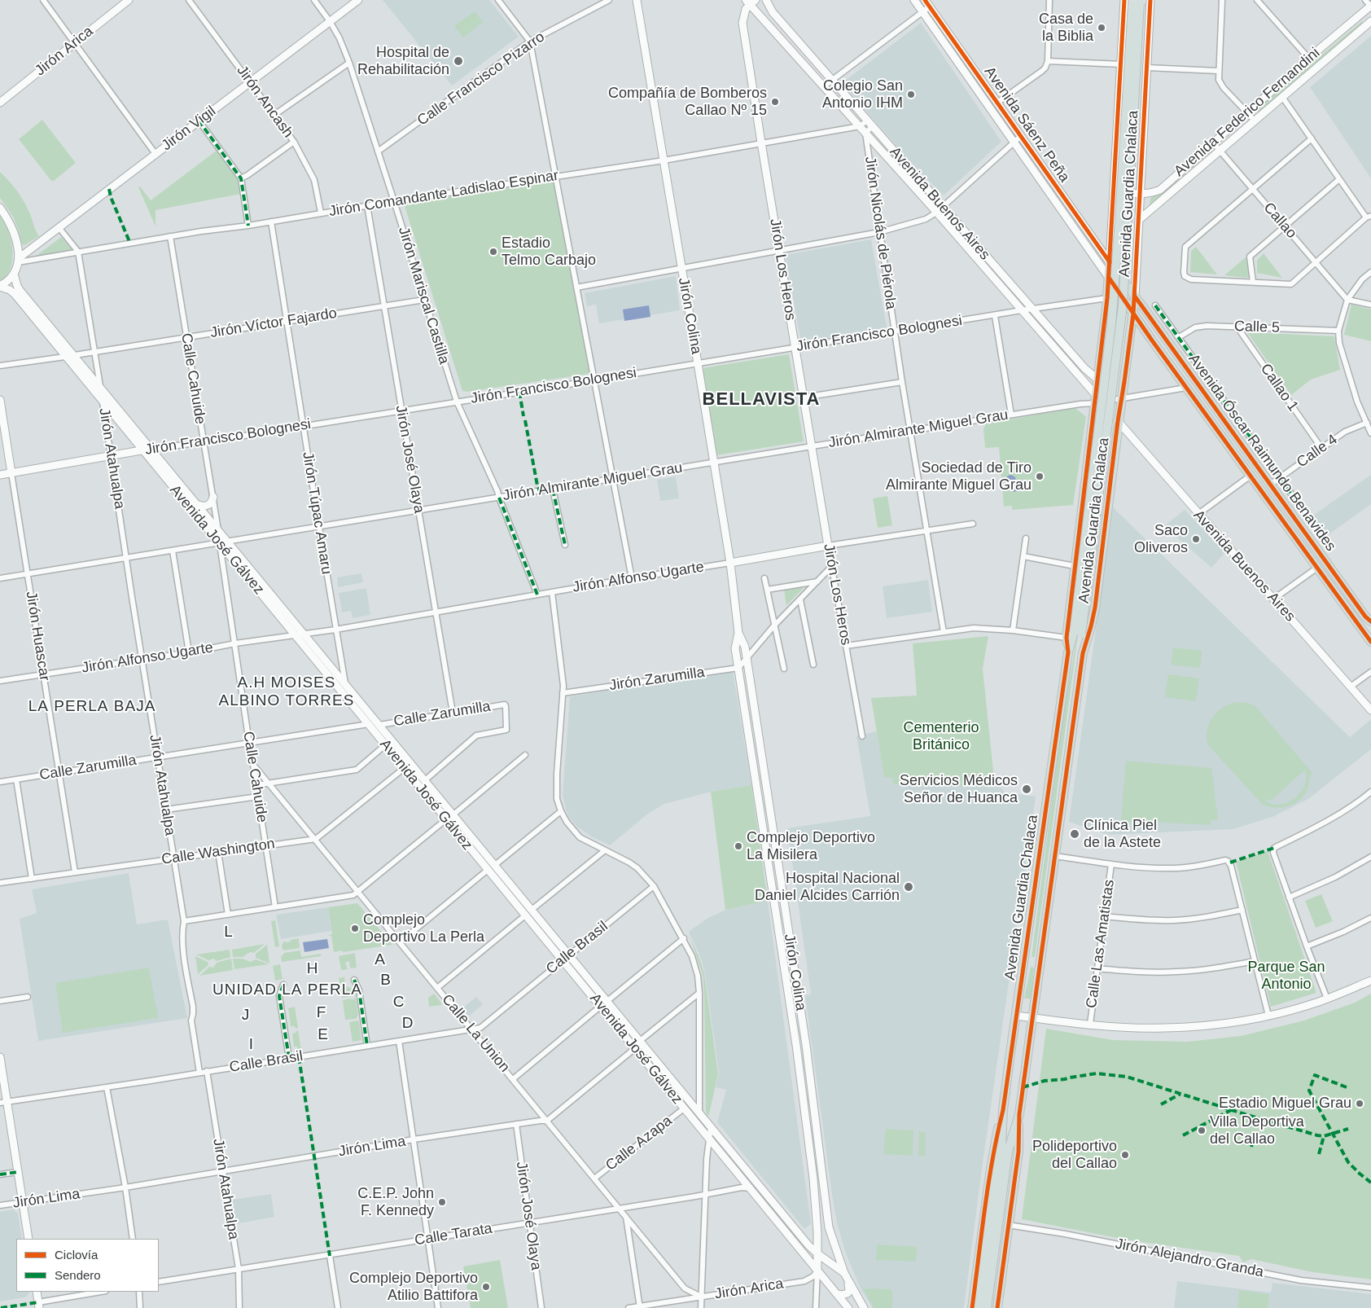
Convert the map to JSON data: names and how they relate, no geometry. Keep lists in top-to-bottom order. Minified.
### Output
{"streets":{"main road":["Jirón Arica","Avenida Federico Fernandini","Avenida Sáenz Peña","Jirón Vigil","Avenida Guardia Chalaca","Avenida Buenos Aires","Jirón Los Heros","Jirón Colina","Jirón Francisco Bolognesi","Avenida Óscar Raimundo Benavides","Avenida José Gálvez","Jirón Alfonso Ugarte","Jirón Huascar"],"street":["Calle Francisco Pizarro","Jirón Ancash","Jirón Comandante Ladislao Espinar","Callao","Jirón Nicolás de Piérola","Jirón Mariscal Castilla","Jirón Víctor Fajardo","Calle 5","Calle Cahuide","Callao 1","Jirón Almirante Miguel Grau","Calle 4","Jirón Atahualpa","Jirón José Olaya","Jirón Túpac Amaru","Jirón Zarumilla","Calle Zarumilla","Calle Washington","Calle Las Amatistas","Calle Brasil","Calle La Union","Calle Azapa","Jirón Lima","Calle Tarata","Jirón Alejandro Granda"]},"crossings":[["Jirón Arica","Jirón Colina"],["Jirón Arica","Avenida José Gálvez"],["Jirón Arica","Calle La Union"],["Calle Francisco Pizarro","Jirón Mariscal Castilla"],["Jirón Ancash","Jirón Vigil"],["Jirón Ancash","Jirón Comandante Ladislao Espinar"],["Avenida Federico Fernandini","Avenida Guardia Chalaca"],["Avenida Federico Fernandini","Callao"],["Avenida Sáenz Peña","Avenida Guardia Chalaca"],["Avenida Sáenz Peña","Avenida Óscar Raimundo Benavides"],["Jirón Vigil","Jirón Comandante Ladislao Espinar"],["Jirón Vigil","Jirón Mariscal Castilla"],["Jirón Comandante Ladislao Espinar","Avenida Buenos Aires"],["Jirón Comandante Ladislao Espinar","Jirón Los Heros"],["Jirón Comandante Ladislao Espinar","Jirón Mariscal Castilla"],["Jirón Comandante Ladislao Espinar","Jirón Colina"],["Jirón Comandante Ladislao Espinar","Calle Cahuide"],["Jirón Comandante Ladislao Espinar","Jirón José Olaya"],["Jirón Comandante Ladislao Espinar","Jirón Túpac Amaru"],["Avenida Guardia Chalaca","Avenida Buenos Aires"],["Avenida Guardia Chalaca","Jirón Francisco Bolognesi"],["Avenida Guardia Chalaca","Jirón Almirante Miguel Grau"],["Avenida Guardia Chalaca","Avenida Óscar Raimundo Benavides"],["Avenida Buenos Aires","Jirón Nicolás de Piérola"],["Avenida Buenos Aires","Jirón Los Heros"],["Avenida Buenos Aires","Jirón Francisco Bolognesi"],["Avenida Buenos Aires","Jirón Almirante Miguel Grau"],["Jirón Nicolás de Piérola","Jirón Francisco Bolognesi"],["Jirón Nicolás de Piérola","Jirón Almirante Miguel Grau"],["Jirón Nicolás de Piérola","Jirón Alfonso Ugarte"],["Jirón Los Heros","Jirón Francisco Bolognesi"],["Jirón Los Heros","Jirón Almirante Miguel Grau"],["Jirón Los Heros","Jirón Alfonso Ugarte"],["Jirón Mariscal Castilla","Jirón Víctor Fajardo"],["Jirón Mariscal Castilla","Jirón Francisco Bolognesi"],["Jirón Mariscal Castilla","Jirón Almirante Miguel Grau"],["Jirón Mariscal Castilla","Jirón Alfonso Ugarte"],["Jirón Colina","Jirón Francisco Bolognesi"],["Jirón Colina","Jirón Almirante Miguel Grau"],["Jirón Colina","Avenida José Gálvez"],["Jirón Colina","Jirón Alfonso Ugarte"],["Jirón Colina","Jirón Zarumilla"],["Jirón Víctor Fajardo","Calle Cahuide"],["Jirón Víctor Fajardo","Jirón José Olaya"],["Jirón Víctor Fajardo","Jirón Túpac Amaru"],["Jirón Víctor Fajardo","Avenida José Gálvez"],["Calle 5","Callao 1"],["Calle 5","Avenida Óscar Raimundo Benavides"],["Jirón Francisco Bolognesi","Calle Cahuide"],["Jirón Francisco Bolognesi","Jirón Atahualpa"],["Jirón Francisco Bolognesi","Jirón José Olaya"],["Jirón Francisco Bolognesi","Jirón Túpac Amaru"],["Jirón Francisco Bolognesi","Avenida José Gálvez"],["Jirón Francisco Bolognesi","Jirón Huascar"],["Calle Cahuide","Jirón Almirante Miguel Grau"],["Calle Cahuide","Avenida José Gálvez"],["Calle Cahuide","Jirón Alfonso Ugarte"],["Calle Cahuide","Calle Zarumilla"],["Calle Cahuide","Calle Washington"],["Calle Cahuide","Calle La Union"],["Callao 1","Calle 4"],["Jirón Almirante Miguel Grau","Avenida Óscar Raimundo Benavides"],["Jirón Almirante Miguel Grau","Jirón Atahualpa"],["Jirón Almirante Miguel Grau","Jirón José Olaya"],["Jirón Almirante Miguel Grau","Jirón Túpac Amaru"],["Jirón Almirante Miguel Grau","Avenida José Gálvez"],["Jirón Almirante Miguel Grau","Jirón Huascar"],["Calle 4","Avenida Óscar Raimundo Benavides"],["Jirón Atahualpa","Avenida José Gálvez"],["Jirón Atahualpa","Jirón Alfonso Ugarte"],["Jirón Atahualpa","Calle Zarumilla"],["Jirón Atahualpa","Calle Washington"],["Jirón Atahualpa","Calle Brasil"],["Jirón Atahualpa","Jirón Lima"],["Jirón Atahualpa","Calle Tarata"],["Jirón José Olaya","Jirón Alfonso Ugarte"],["Jirón José Olaya","Calle Zarumilla"],["Jirón José Olaya","Jirón Lima"],["Jirón José Olaya","Calle Tarata"],["Jirón Túpac Amaru","Avenida José Gálvez"],["Jirón Túpac Amaru","Jirón Alfonso Ugarte"],["Avenida José Gálvez","Jirón Alfonso Ugarte"],["Avenida José Gálvez","Calle Zarumilla"],["Avenida José Gálvez","Calle Brasil"],["Avenida José Gálvez","Calle Azapa"],["Avenida José Gálvez","Calle Tarata"],["Jirón Alfonso Ugarte","Jirón Huascar"],["Jirón Huascar","Calle Zarumilla"],["Jirón Huascar","Calle Washington"],["Calle Washington","Calle La Union"],["Calle Brasil","Calle La Union"],["Calle La Union","Calle Azapa"],["Calle La Union","Jirón Lima"],["Calle La Union","Calle Tarata"]],"districts":["BELLAVISTA","A.H MOISES ALBINO TORRES","LA PERLA BAJA","L","A","H","B","UNIDAD LA PERLA","C","F","J","D","E","I"],"parks":["Cementerio Británico","Parque San Antonio"],"places":["Casa de la Biblia","Hospital de Rehabilitación","Colegio San Antonio IHM","Compañía de Bomberos Callao Nº 15","Estadio Telmo Carbajo","Sociedad de Tiro Almirante Miguel Grau","Saco Oliveros","Servicios Médicos Señor de Huanca","Clínica Piel de la Astete","Complejo Deportivo La Misilera","Hospital Nacional Daniel Alcides Carrión","Complejo Deportivo La Perla","Estadio Miguel Grau","Villa Deportiva del Callao","Polideportivo del Callao","C.E.P. John F. Kennedy","Complejo Deportivo Atilio Battifora"],"legend":["Ciclovía","Sendero"]}
